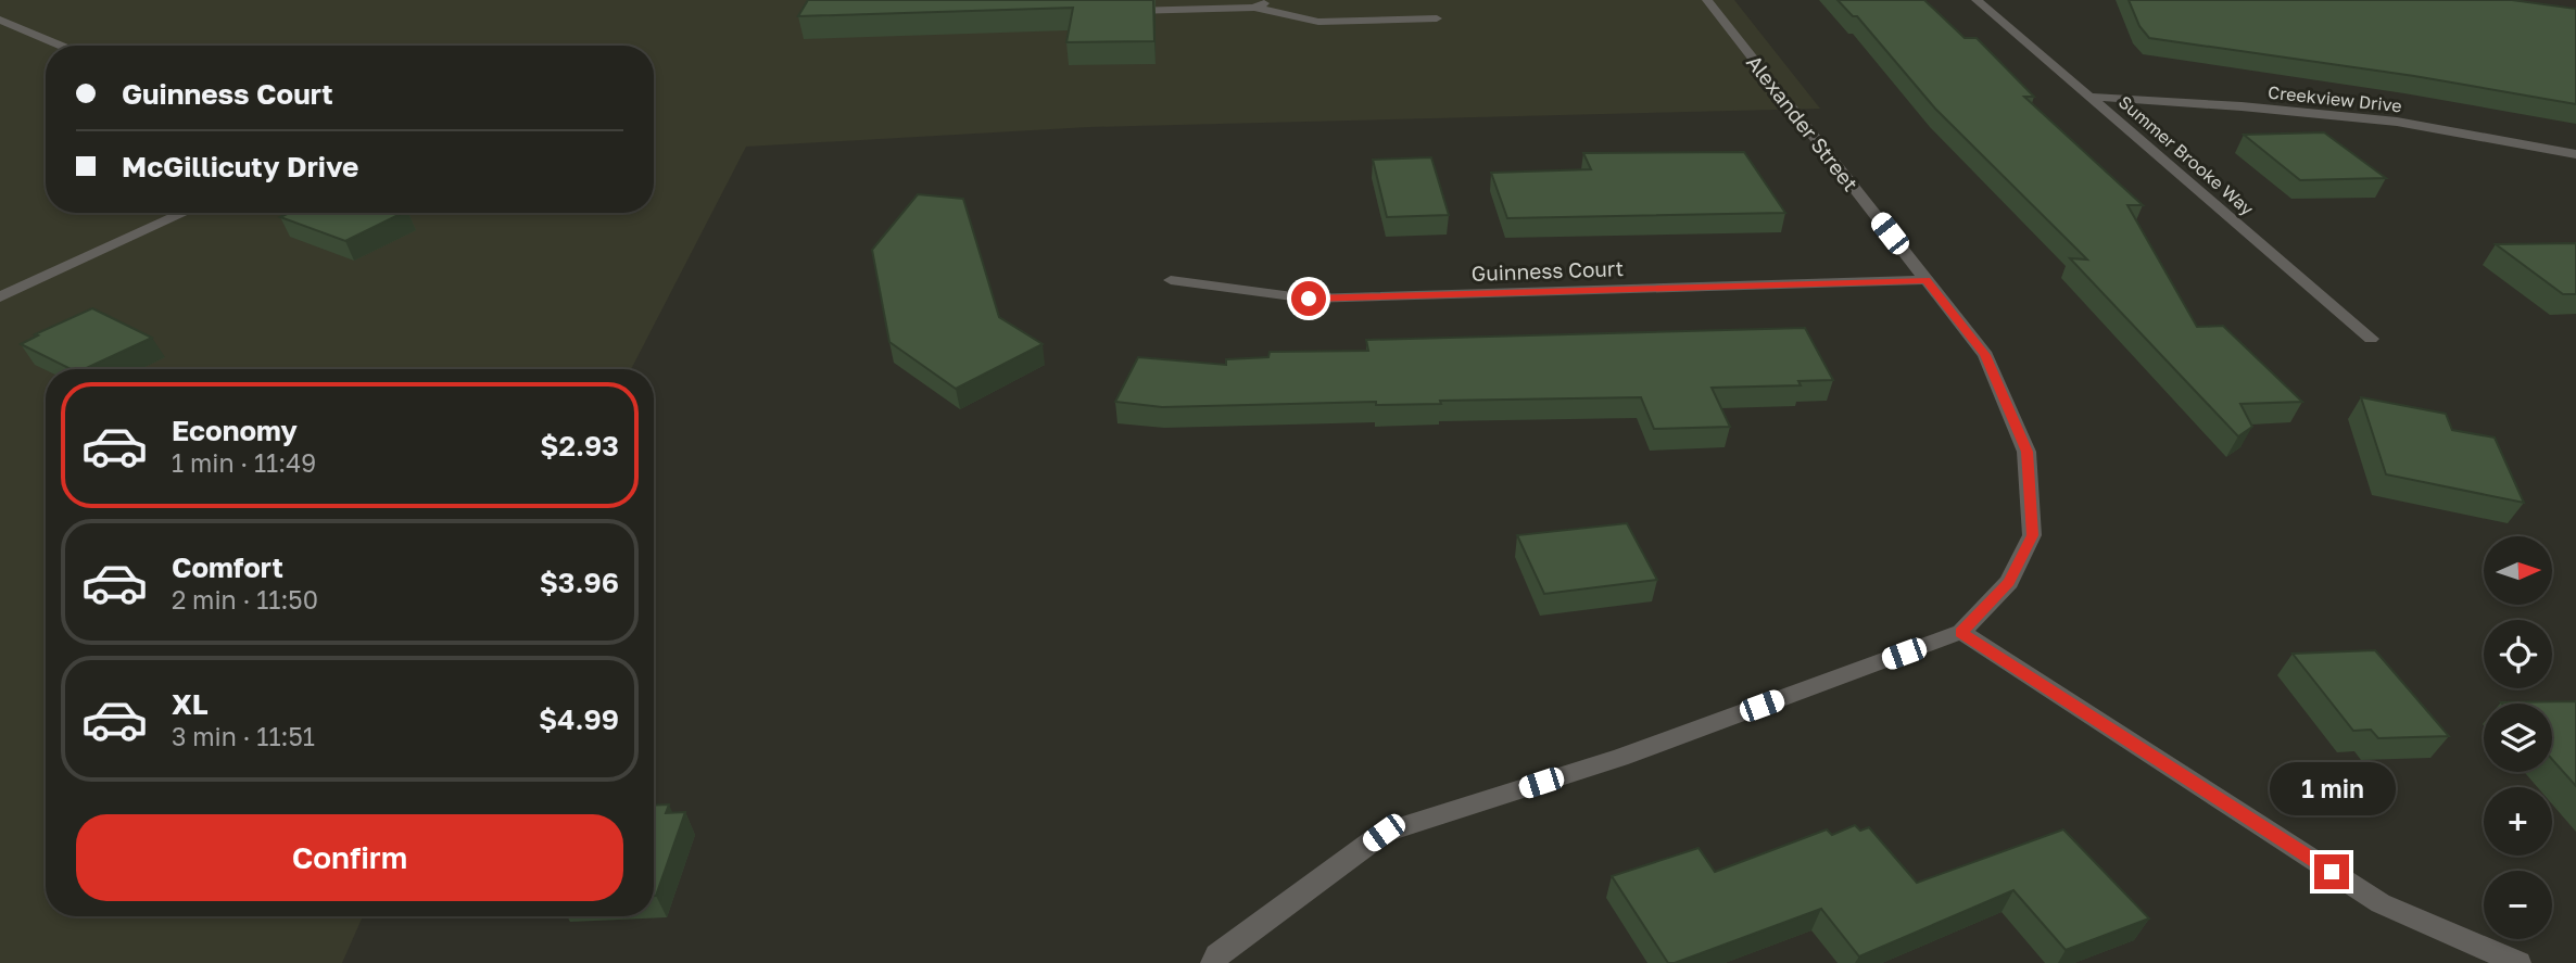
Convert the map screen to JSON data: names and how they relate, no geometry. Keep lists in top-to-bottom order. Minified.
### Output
{"streets":{"street":["Creekview Drive","Alexander Street","Summer Brooke Way","Guinness Court"]},"crossings":[["Creekview Drive","Summer Brooke Way"],["Alexander Street","Guinness Court"]],"north":"right","page":{"banner":["Guinness Court","McGillicuty Drive"],"list":[{"name":"Economy","note":"1 min · 11:49","value":"$2.93"},{"name":"Comfort","note":"2 min · 11:50","value":"$3.96"},{"name":"XL","note":"3 min · 11:51","value":"$4.99"}],"map_buttons":["+","−"],"bubble":"1 min","buttons":"Confirm"}}
